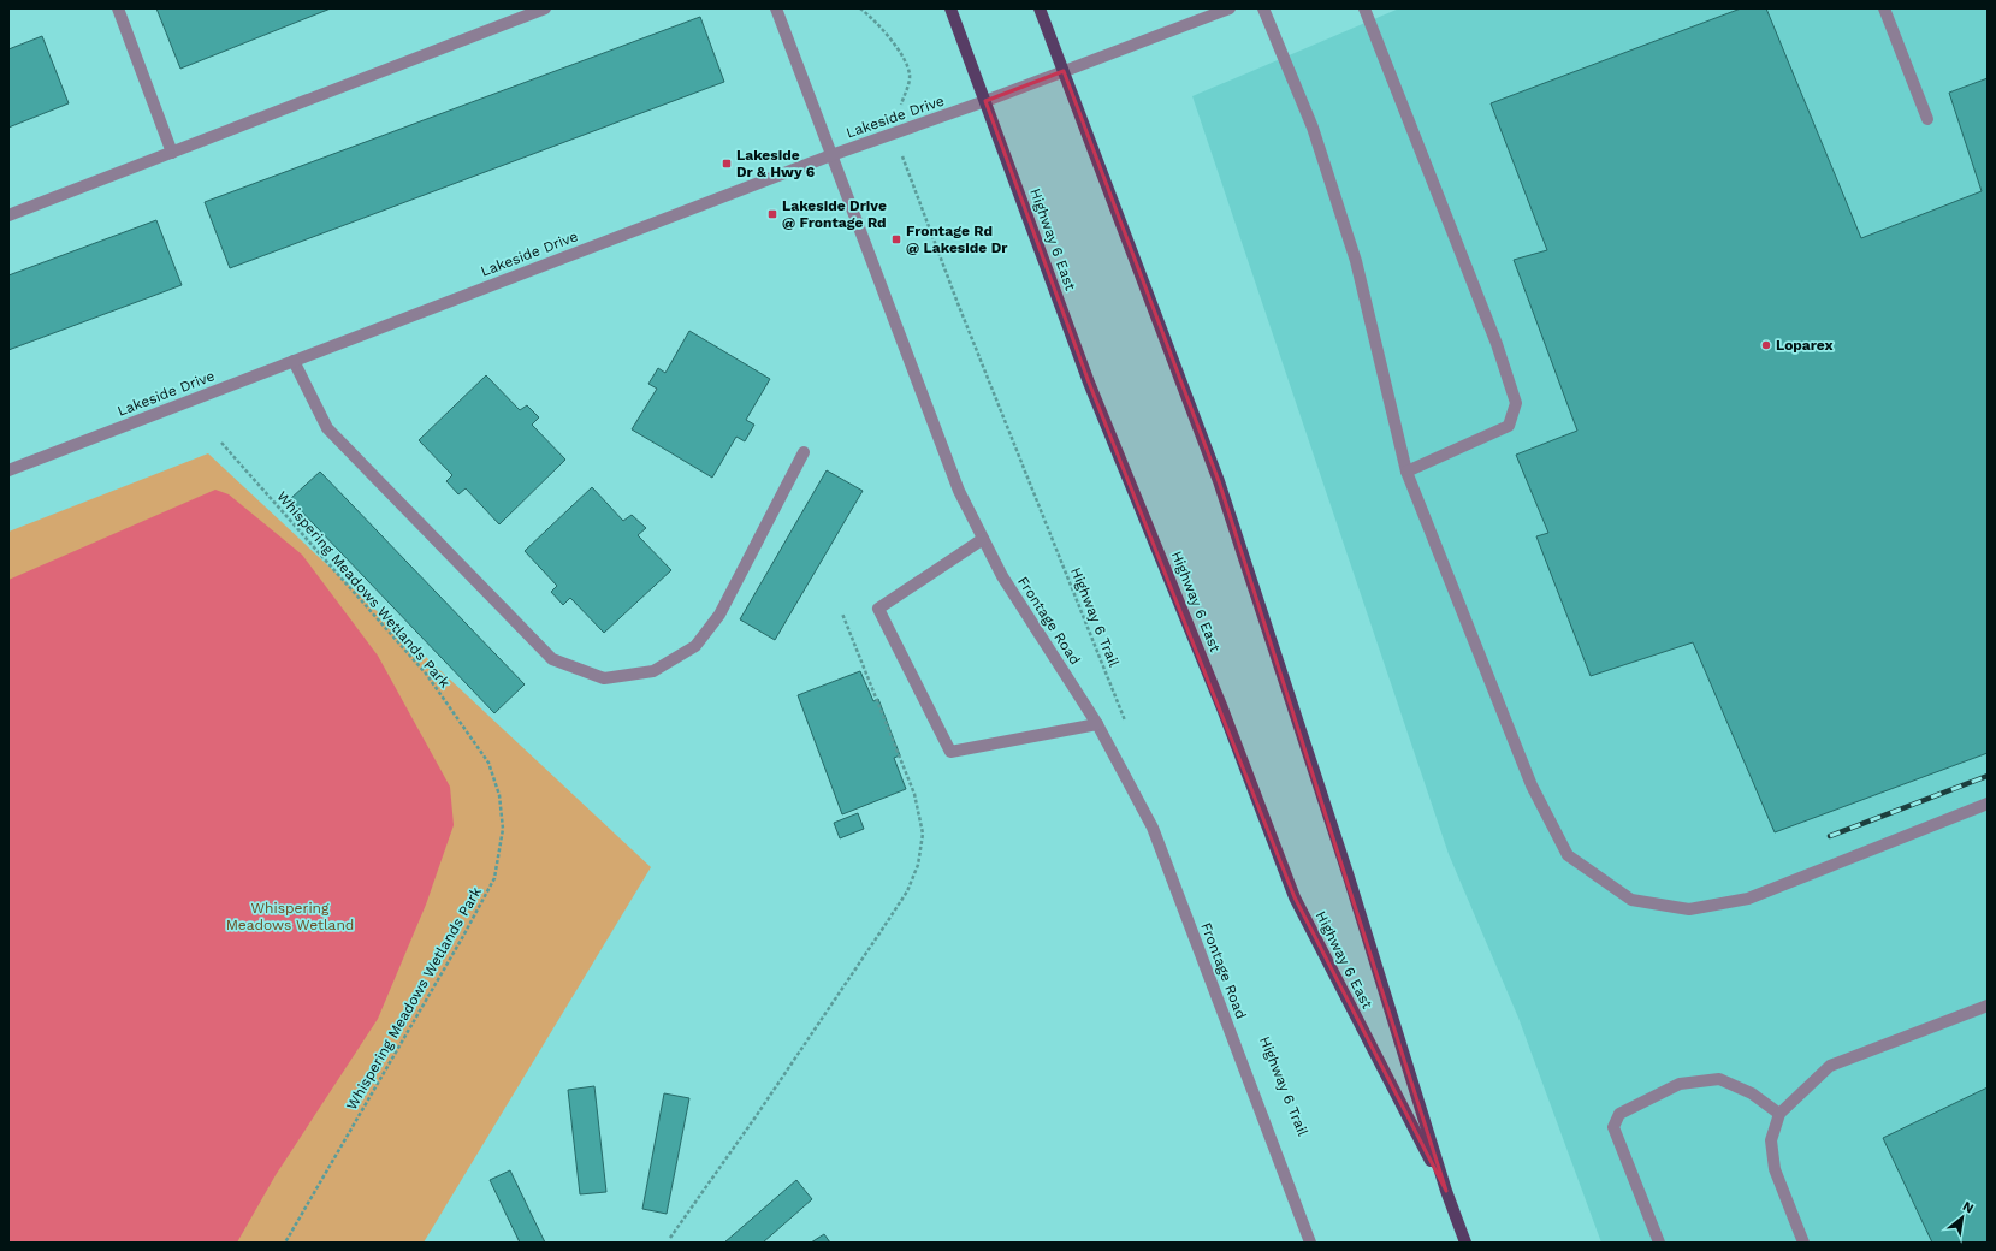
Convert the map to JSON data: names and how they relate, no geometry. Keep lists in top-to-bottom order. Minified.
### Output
{"streets":{"main road":["Highway 6 East"],"street":["Lakeside Drive","Frontage Road"],"path":["Whispering Meadows Wetlands Park","Highway 6 Trail"]},"crossings":[["Lakeside Drive","Highway 6 East"],["Lakeside Drive","Highway 6 Trail"],["Lakeside Drive","Frontage Road"]],"parks":["Whispering Meadows Wetland"],"places":{"transit":["Lakeside Dr & Hwy 6","Lakeside Drive @ Frontage Rd","Frontage Rd @ Lakeside Dr"],"other":["Loparex"]},"north":"top right"}
